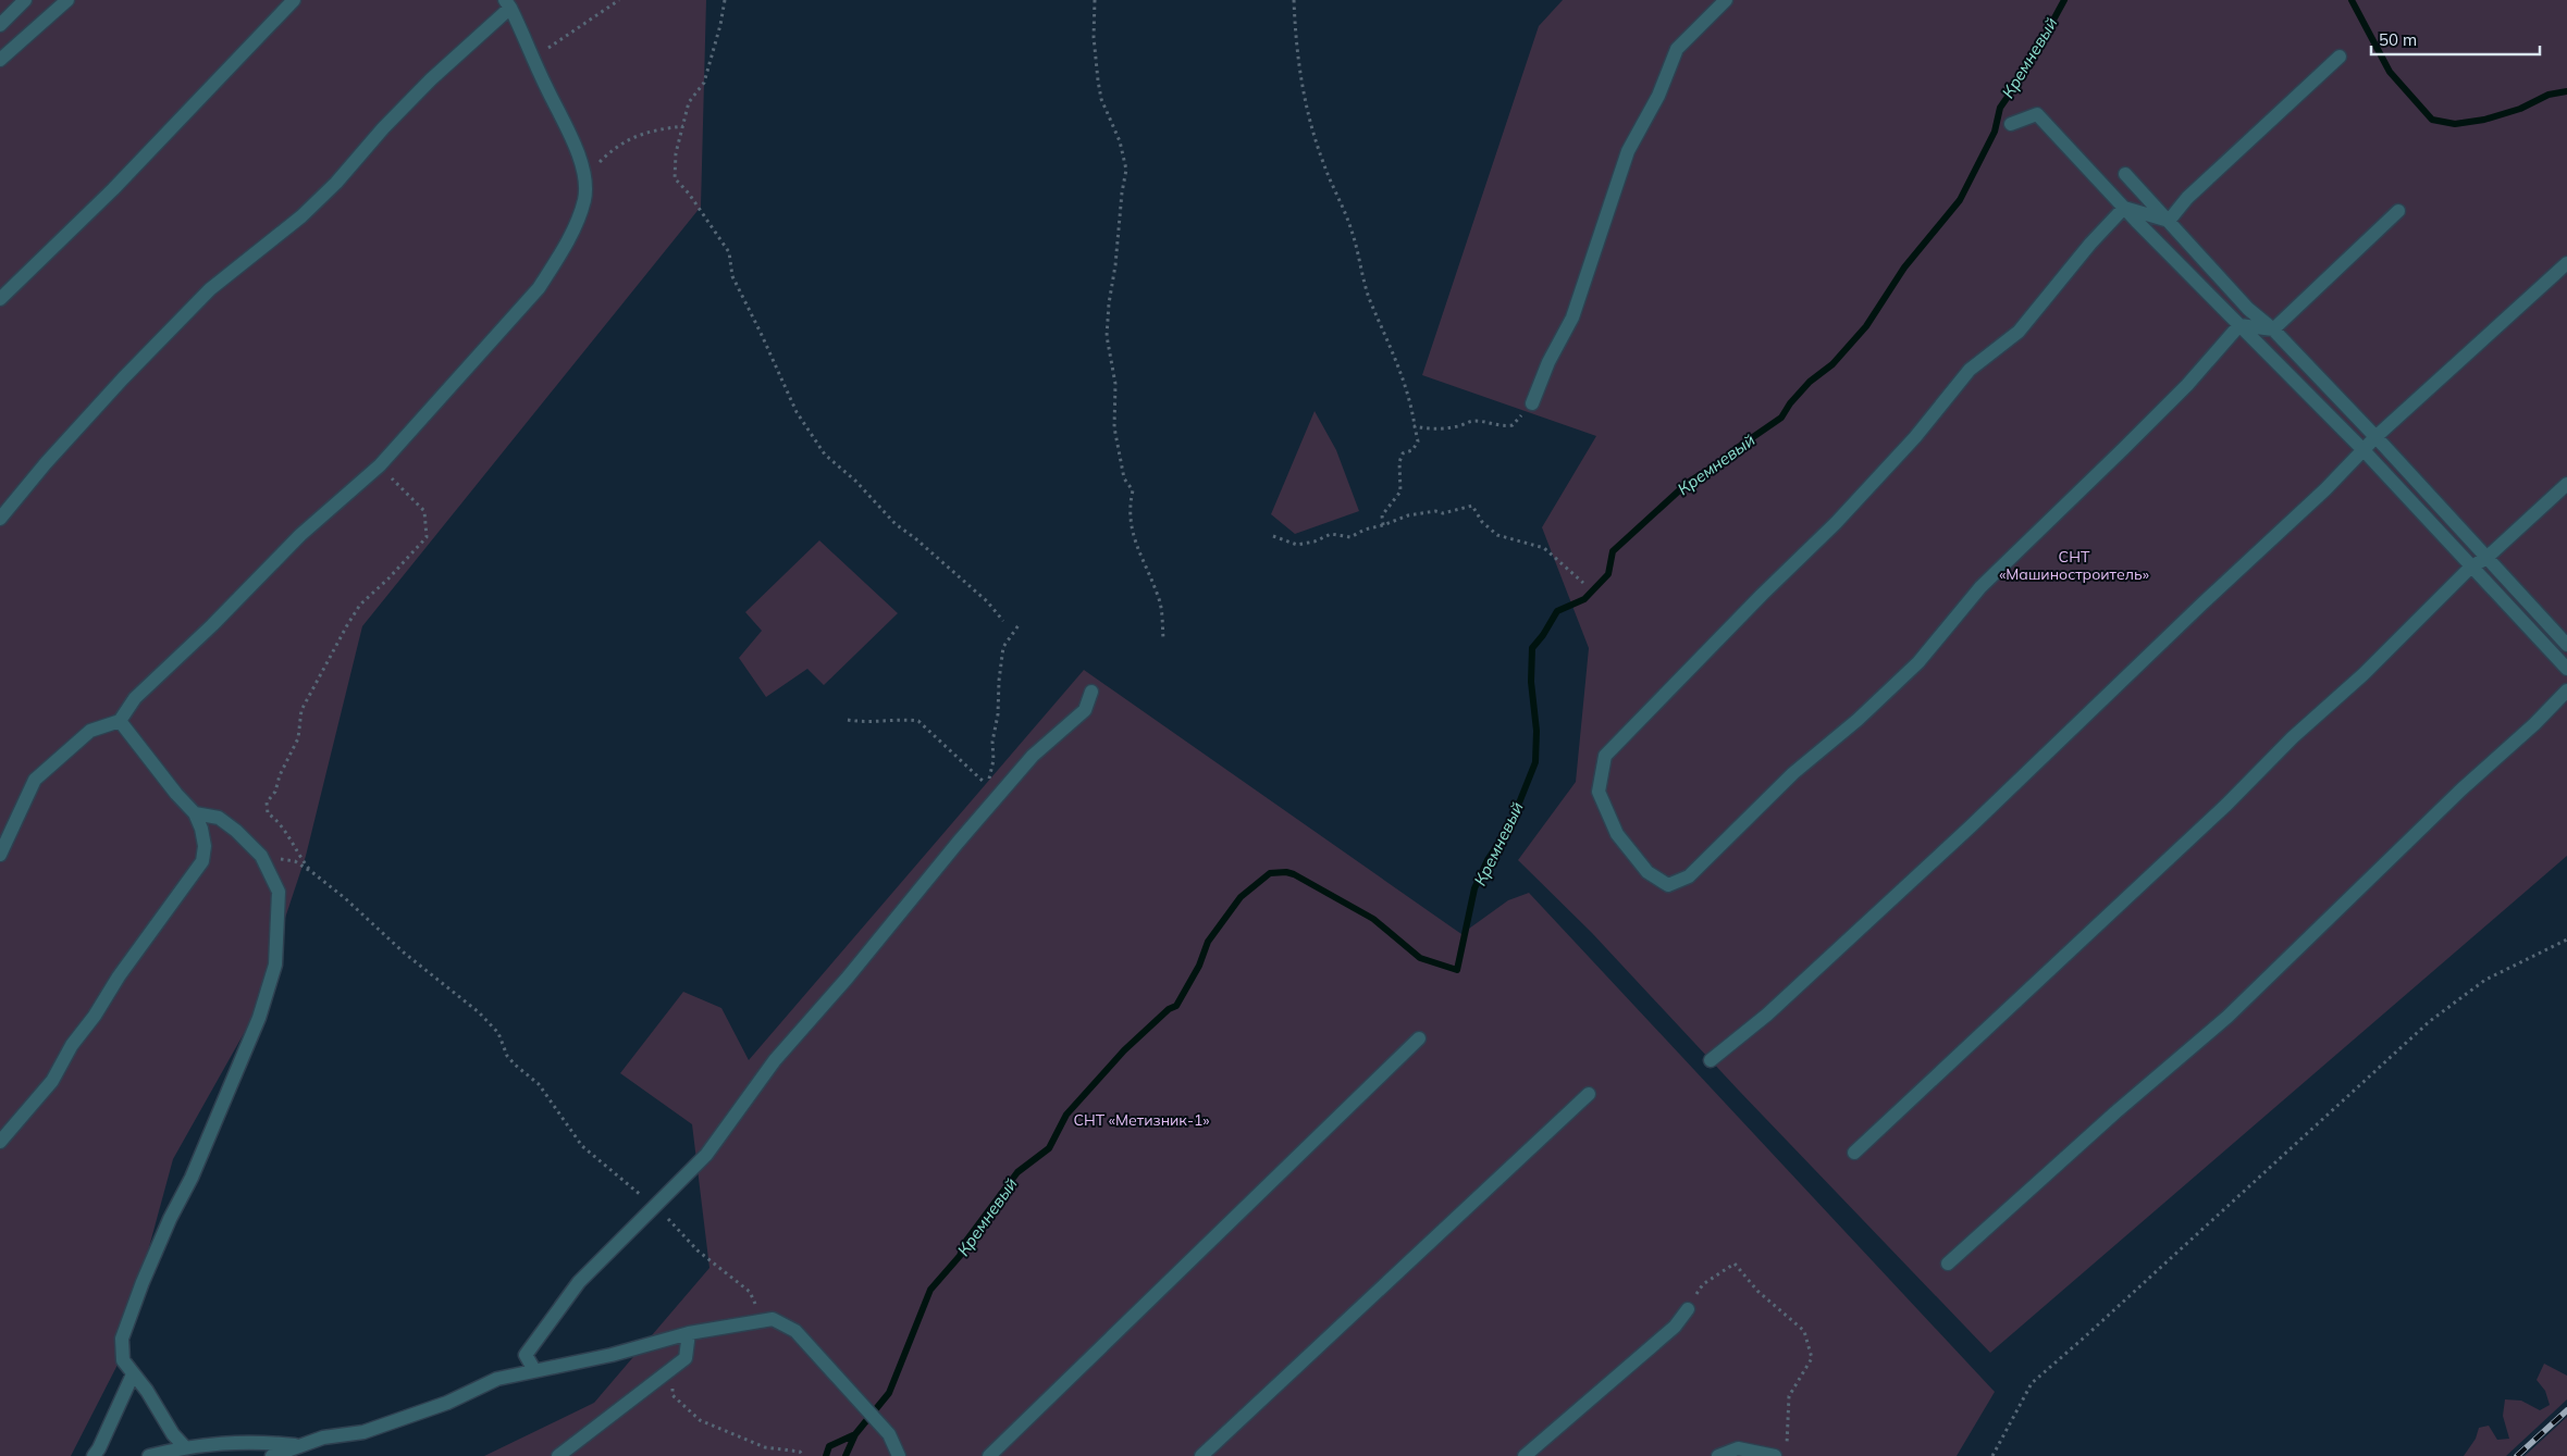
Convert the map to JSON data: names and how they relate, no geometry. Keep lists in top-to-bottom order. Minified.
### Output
{"water":["Кремневый"],"parks":["СНТ «Машиностроитель»","СНТ «Метизник-1»"],"scale_bar":"50 m"}
